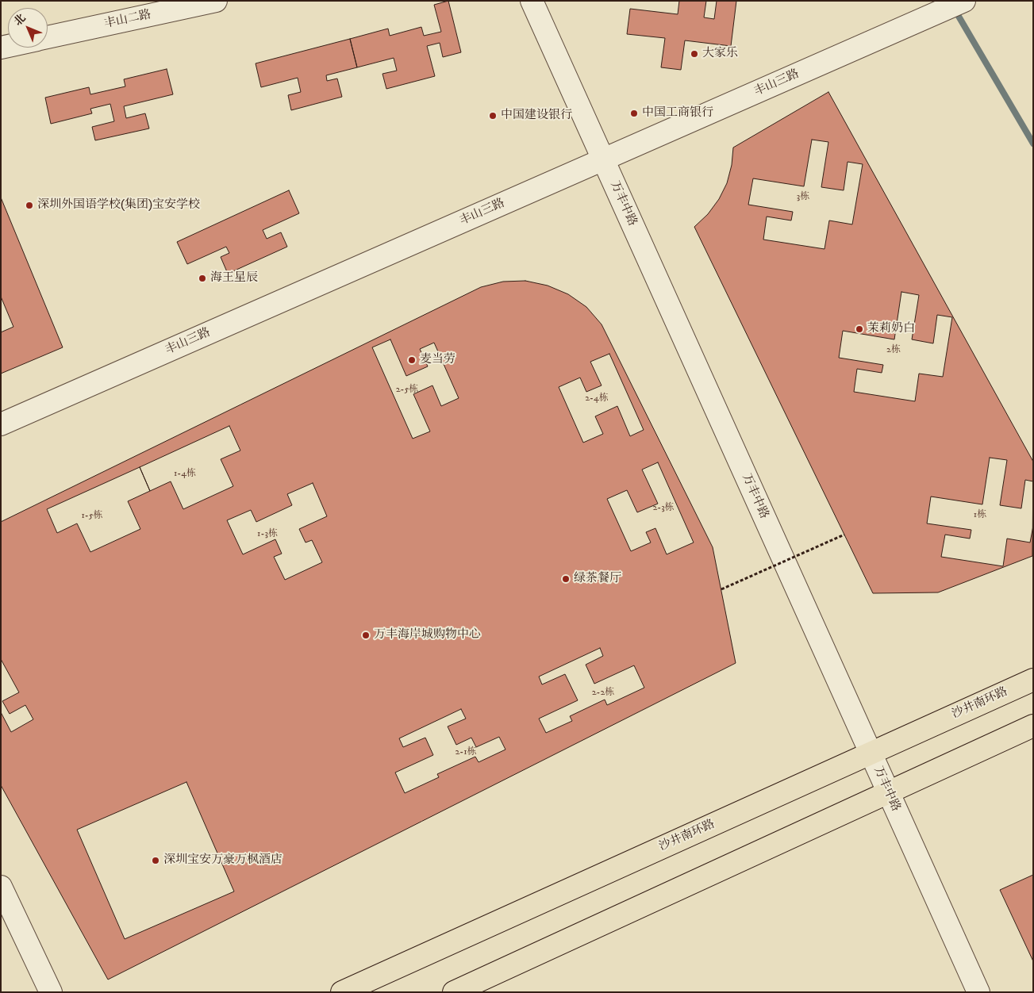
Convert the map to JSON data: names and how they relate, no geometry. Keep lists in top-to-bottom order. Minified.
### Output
{"streets":{"main road":["沙井南环路"],"street":["丰山二路","丰山三路","万丰中路"]},"crossings":[["丰山三路","万丰中路"],["万丰中路","沙井南环路"]],"places":["大家乐","中国工商银行","中国建设银行","深圳外国语学校(集团)宝安学校","海王星辰","茉莉奶白","麦当劳","绿茶餐厅","万丰海岸城购物中心","深圳宝安万豪万枫酒店"],"house_numbers":["3栋","2栋","2-5栋","2-4栋","1-4栋","2-3栋","1栋","1-5栋","1-3栋","2-2栋","2-1栋"],"north":"top left"}
